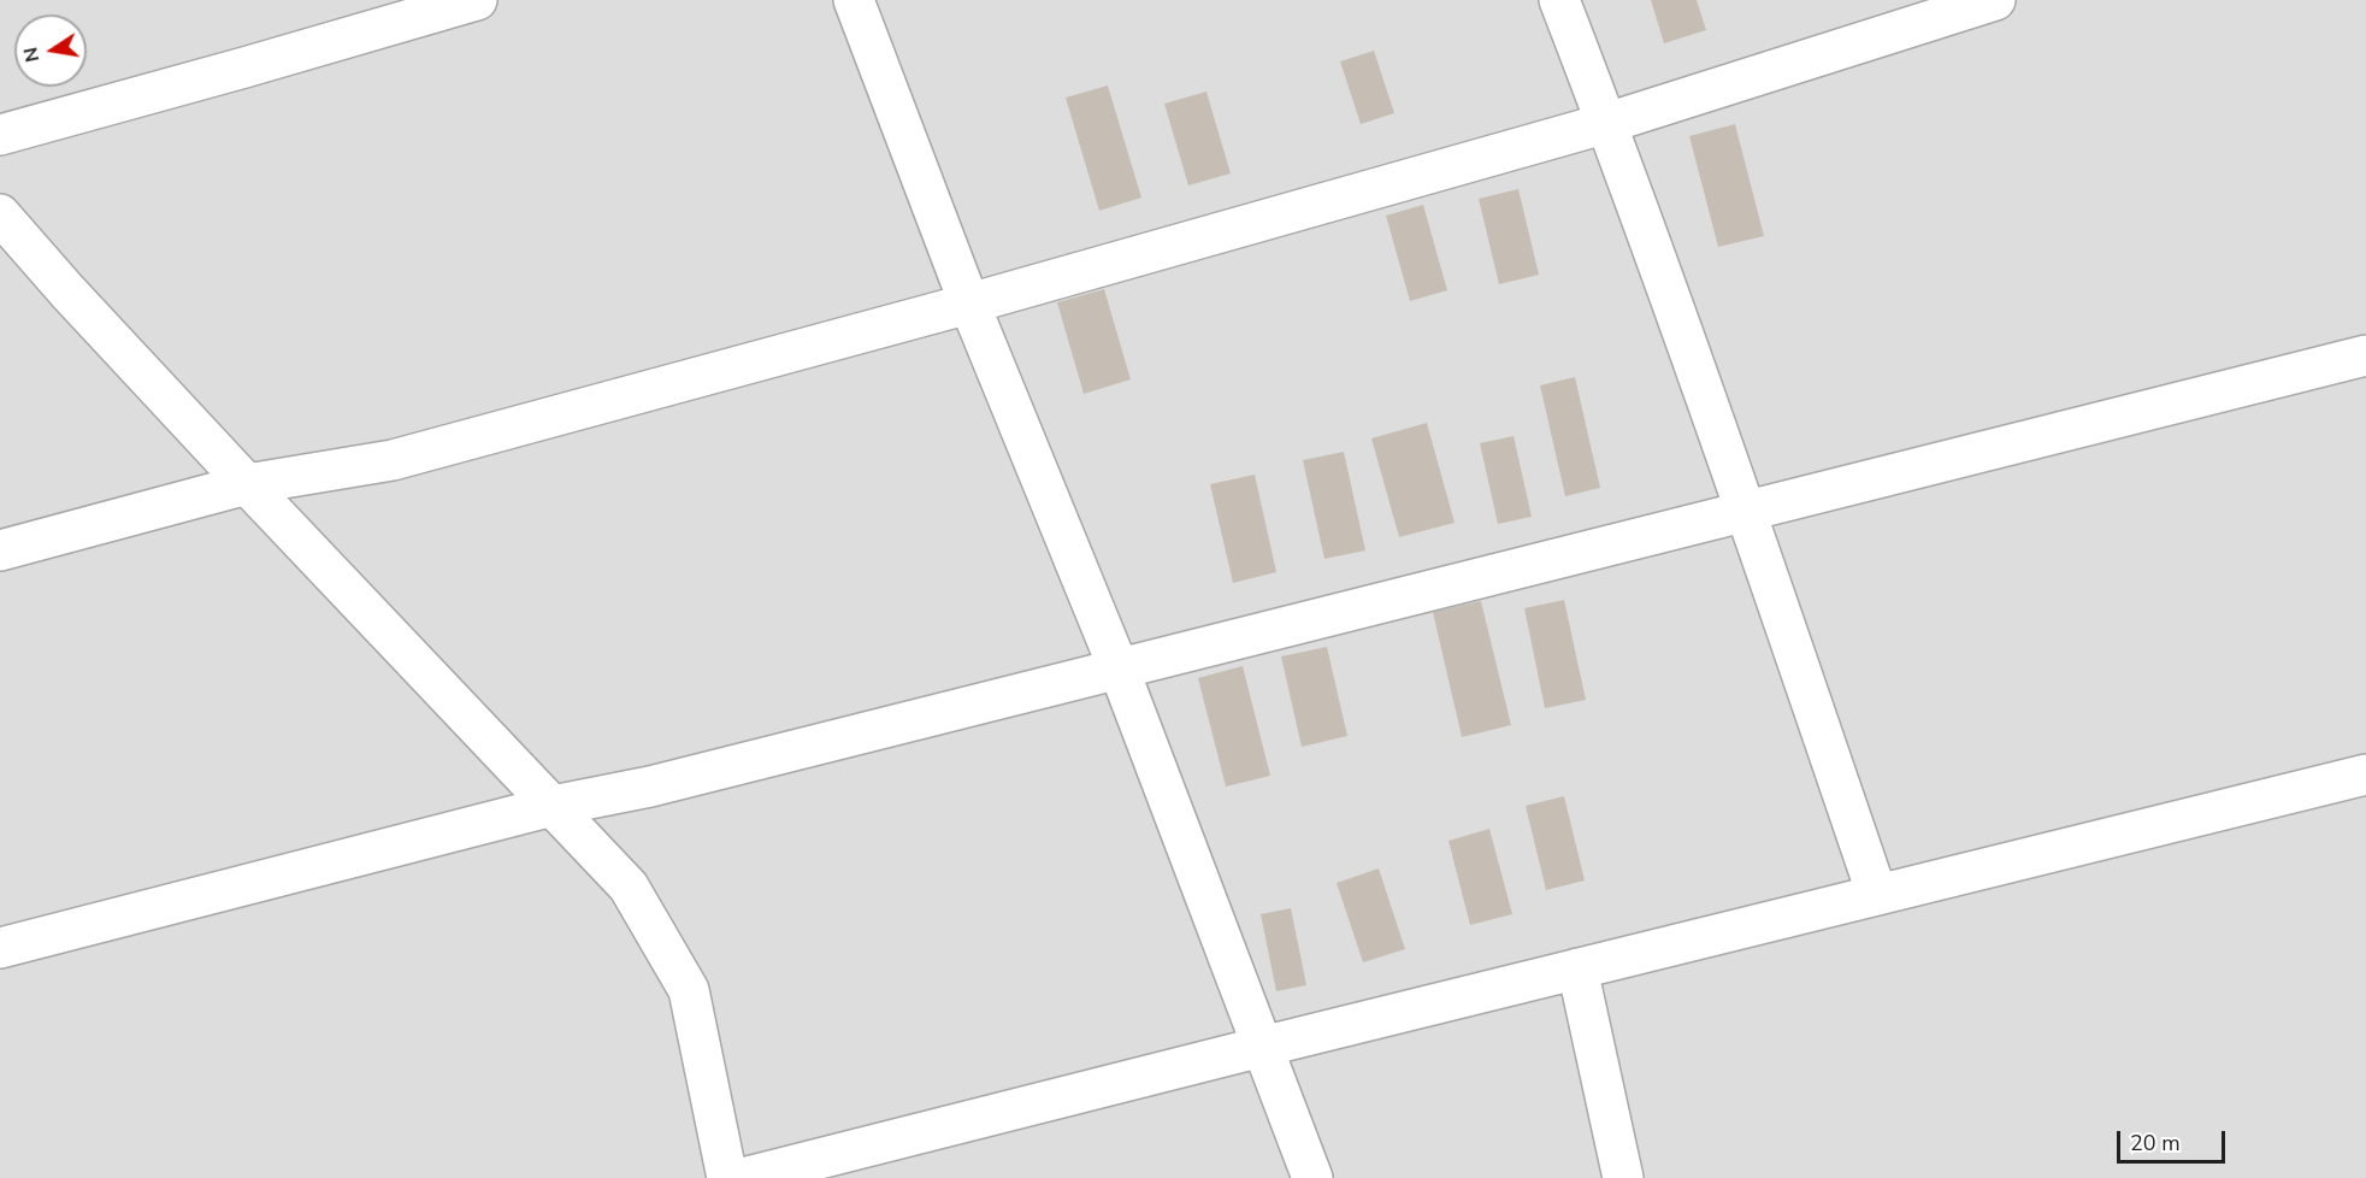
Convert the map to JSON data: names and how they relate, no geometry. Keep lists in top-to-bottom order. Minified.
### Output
{"scale_bar":"20 m","north":"left"}
